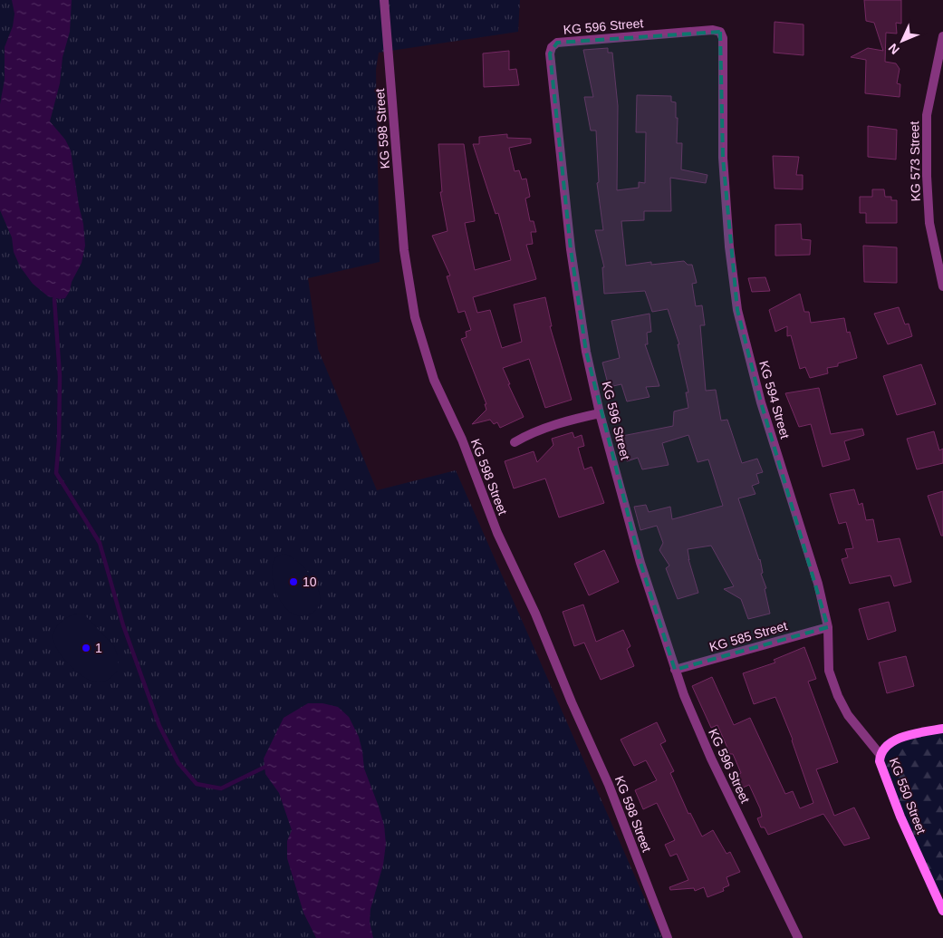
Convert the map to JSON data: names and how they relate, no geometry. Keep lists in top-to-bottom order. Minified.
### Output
{"streets":{"street":["KG 596 Street","KG 598 Street","KG 573 Street","KG 594 Street","KG 585 Street","KG 550 Street"]},"crossings":[["KG 596 Street","KG 594 Street"],["KG 596 Street","KG 585 Street"],["KG 594 Street","KG 585 Street"],["KG 594 Street","KG 550 Street"]],"places":["10","1"],"north":"bottom left"}
